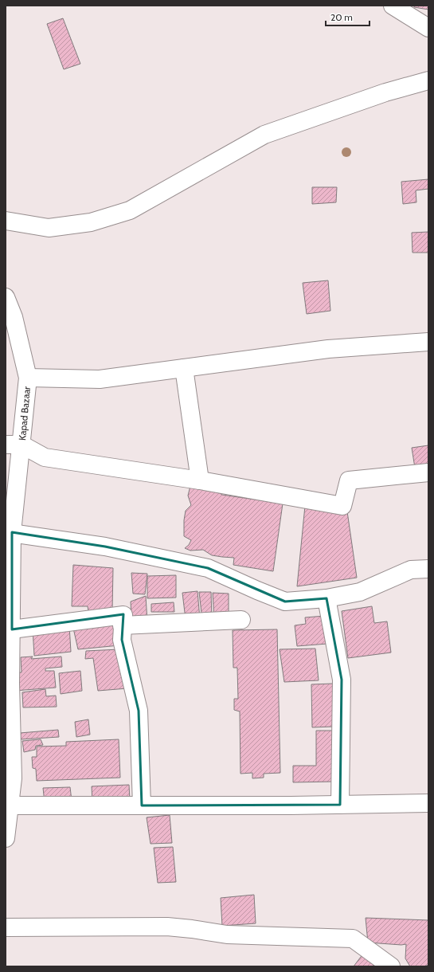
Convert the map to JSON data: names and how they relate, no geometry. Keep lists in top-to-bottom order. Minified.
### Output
{"streets":{"street":["Kapad Bazaar"]},"scale_bar":"20 m"}
